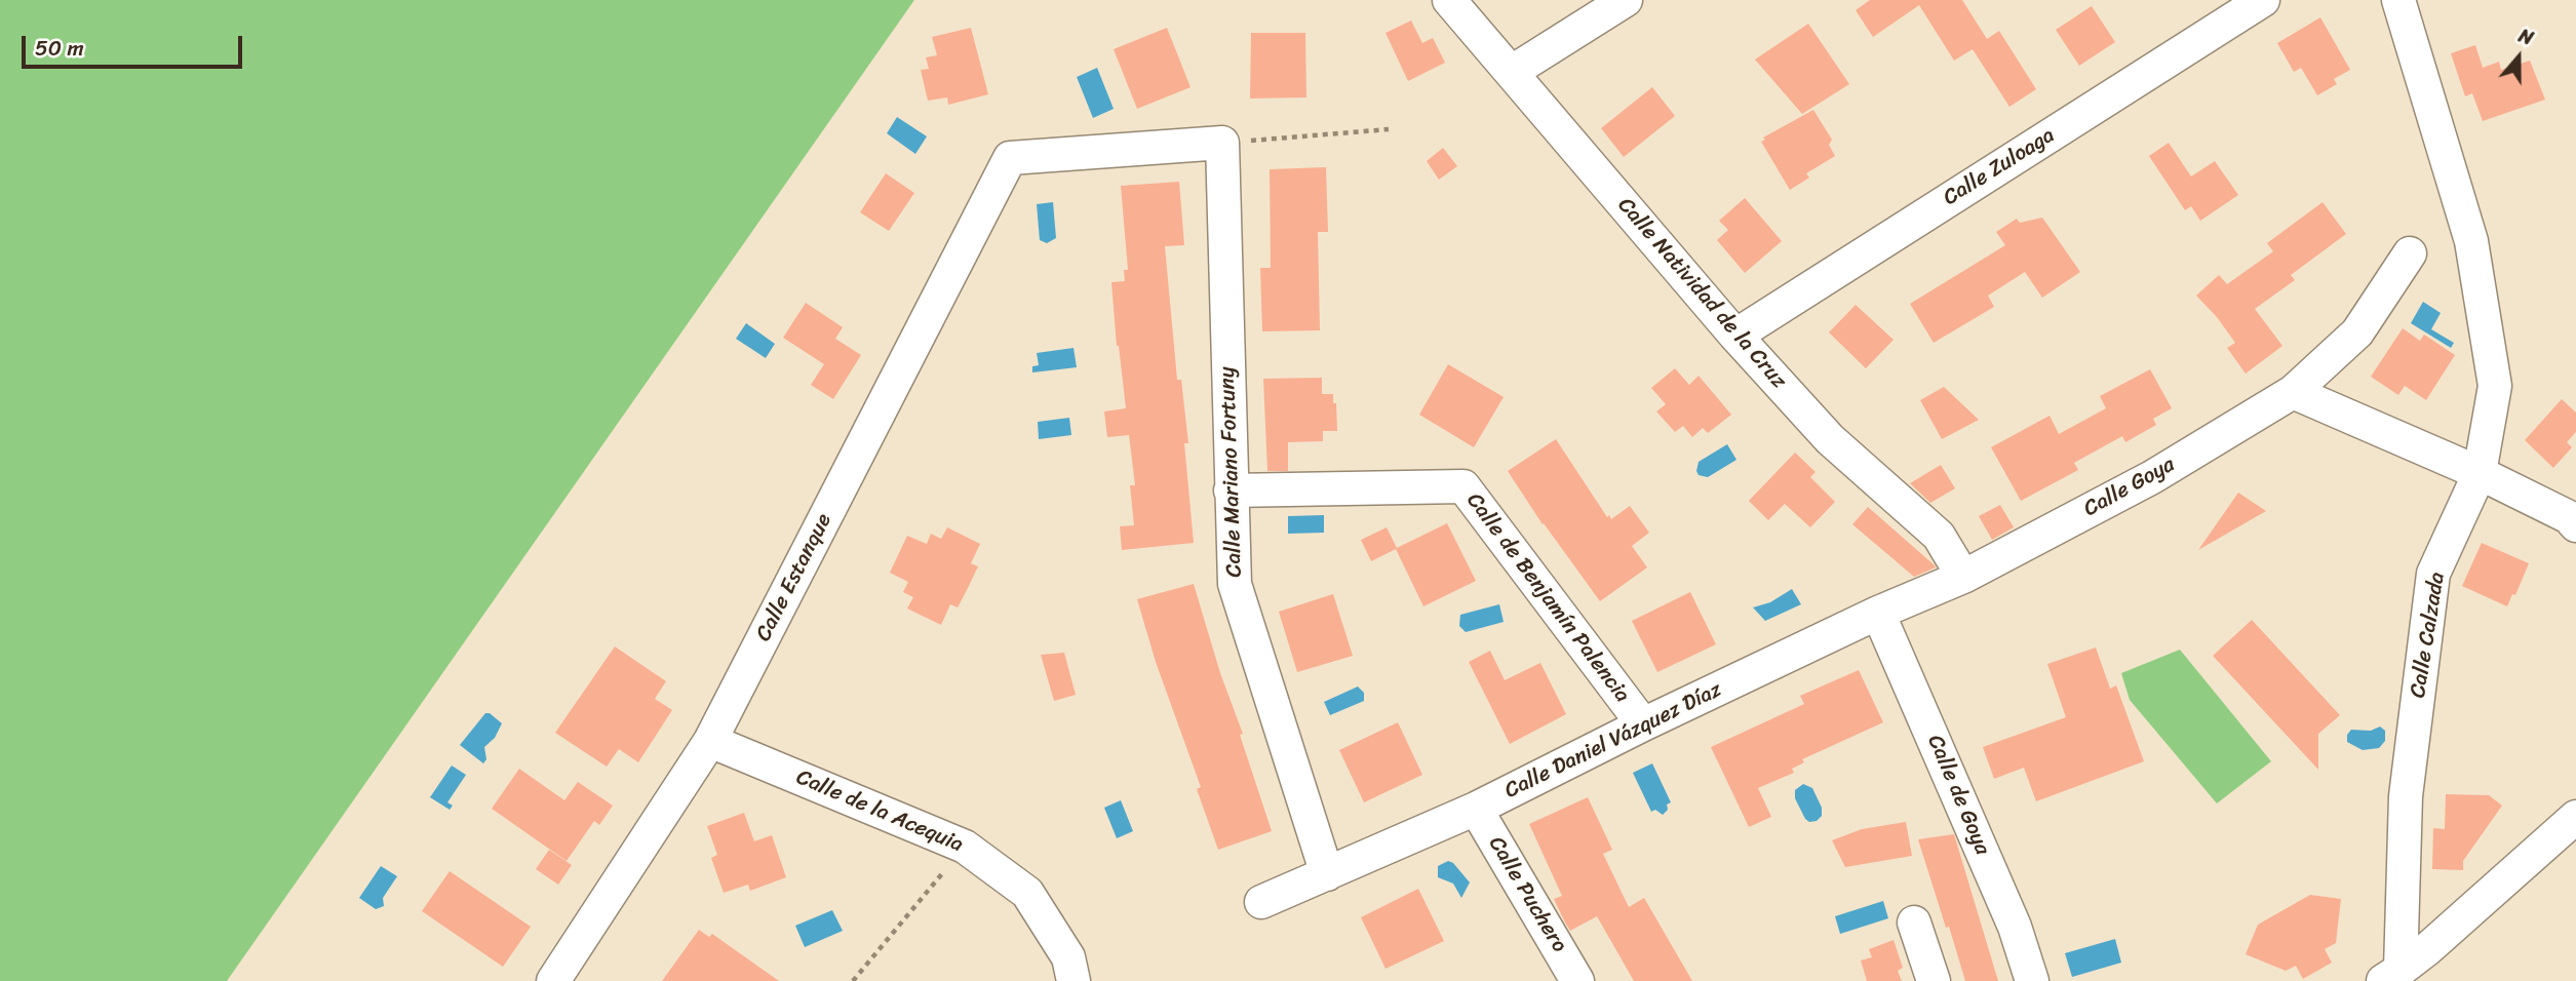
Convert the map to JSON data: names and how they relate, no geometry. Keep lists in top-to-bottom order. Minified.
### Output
{"streets":{"street":["Calle Zuloaga","Calle Natividad de la Cruz","Calle Mariano Fortuny","Calle Goya","Calle Estanque","Calle de Benjamín Palencia","Calle Calzada","Calle Daniel Vázquez Díaz","Calle de Goya","Calle de la Acequia","Calle Puchero"]},"crossings":[["Calle Zuloaga","Calle Natividad de la Cruz"],["Calle Natividad de la Cruz","Calle Goya"],["Calle Natividad de la Cruz","Calle Daniel Vázquez Díaz"],["Calle Mariano Fortuny","Calle Estanque"],["Calle Mariano Fortuny","Calle de Benjamín Palencia"],["Calle Mariano Fortuny","Calle Daniel Vázquez Díaz"],["Calle Goya","Calle Daniel Vázquez Díaz"],["Calle Estanque","Calle de la Acequia"],["Calle de Benjamín Palencia","Calle Daniel Vázquez Díaz"],["Calle Daniel Vázquez Díaz","Calle de Goya"],["Calle Daniel Vázquez Díaz","Calle Puchero"]],"scale_bar":"50 m","north":"top"}
